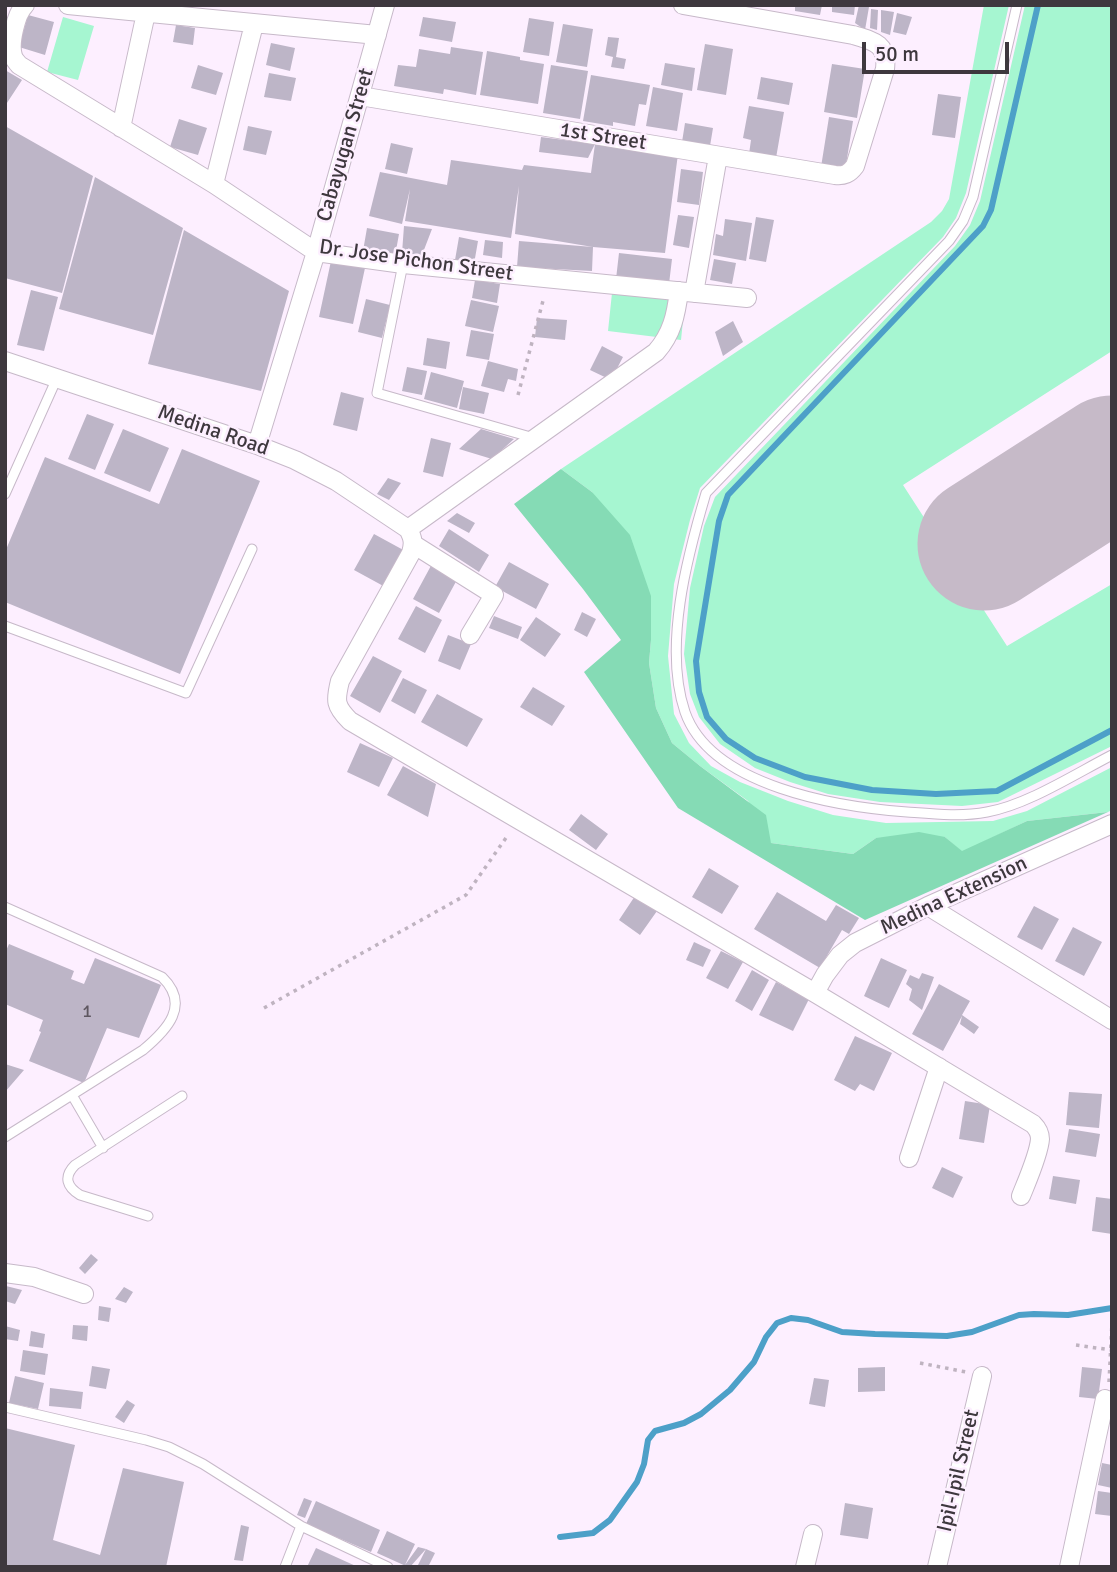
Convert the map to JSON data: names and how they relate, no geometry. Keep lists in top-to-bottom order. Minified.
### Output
{"streets":{"street":["1st Street","Cabayugan Street","Dr. Jose Pichon Street","Medina Road","Medina Extension","Ipil-Ipil Street"]},"crossings":[["1st Street","Cabayugan Street"],["Cabayugan Street","Dr. Jose Pichon Street"],["Cabayugan Street","Medina Road"]],"house_numbers":["1"],"scale_bar":"50 m"}
